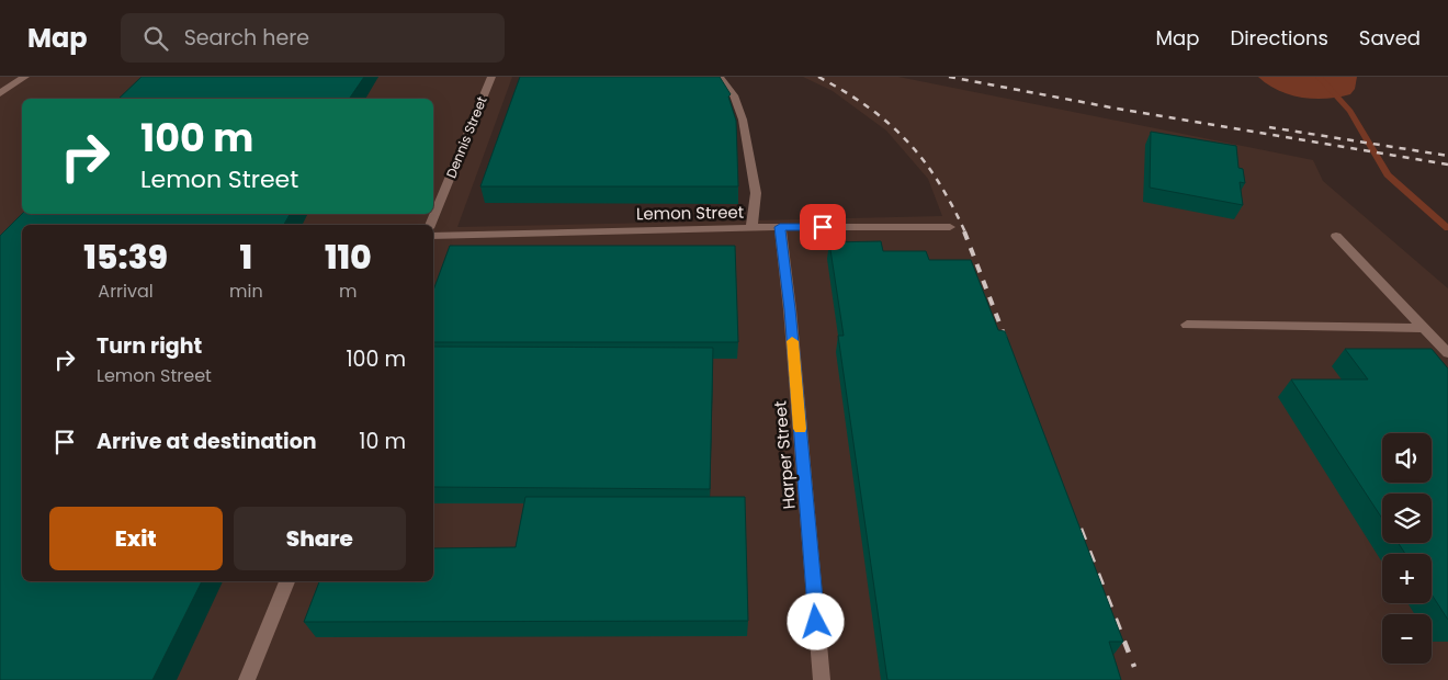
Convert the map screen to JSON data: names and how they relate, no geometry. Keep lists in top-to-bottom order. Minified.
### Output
{"streets":{"street":["Dennis Street","Lemon Street","Harper Street"]},"crossings":[["Lemon Street","Harper Street"]],"page":{"header":"Map","search":"Search here","nav":["Map","Directions","Saved"],"turn":["100 m","Lemon Street"],"eta":["15:39","Arrival","1","min","110","m"],"list":[{"name":"Turn right","note":"Lemon Street","value":"100 m"},{"name":"Arrive at destination","value":"10 m"}],"map_buttons":["+","−"],"buttons":["Exit","Share"]}}
